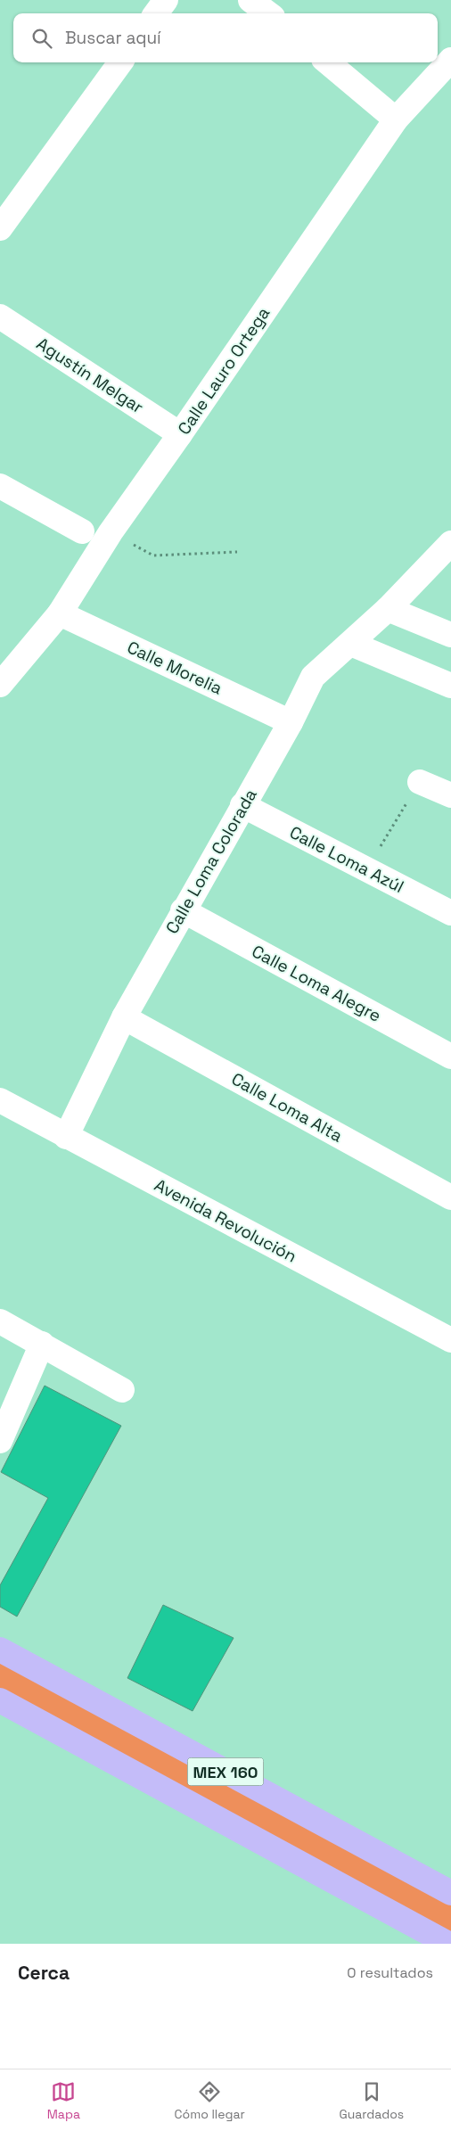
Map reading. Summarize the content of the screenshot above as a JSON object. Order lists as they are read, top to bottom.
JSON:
{
  "streets": {
    "main road": ["MEX 160"],
    "street": [
      "Calle Lauro Ortega",
      "Agustín Melgar",
      "Calle Morelia",
      "Calle Loma Azúl",
      "Calle Loma Colorada",
      "Calle Loma Alegre",
      "Calle Loma Alta",
      "Avenida Revolución"
    ]
  },
  "crossings": [
    ["Calle Lauro Ortega", "Agustín Melgar"],
    ["Calle Lauro Ortega", "Calle Morelia"],
    ["Calle Morelia", "Calle Loma Colorada"],
    ["Calle Loma Azúl", "Calle Loma Colorada"],
    ["Calle Loma Colorada", "Calle Loma Alegre"],
    ["Calle Loma Colorada", "Calle Loma Alta"],
    ["Calle Loma Colorada", "Avenida Revolución"]
  ],
  "page": {
    "search": "Buscar aquí",
    "heading": ["Cerca", "0 resultados"],
    "nav": ["Mapa", "Cómo llegar", "Guardados"]
  }
}
